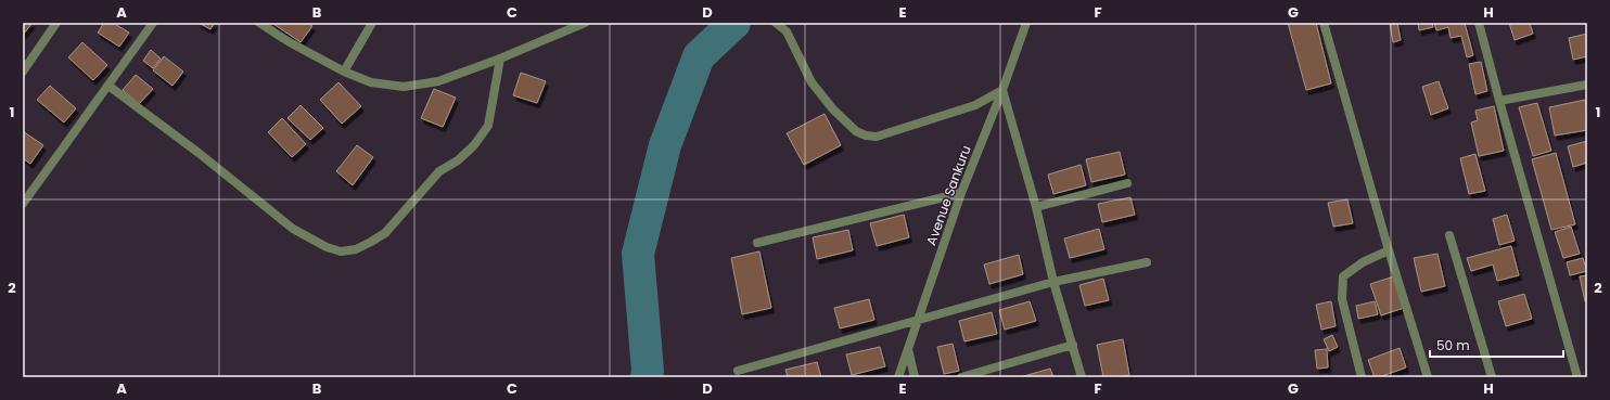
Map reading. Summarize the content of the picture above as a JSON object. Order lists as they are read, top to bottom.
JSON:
{
  "streets": {
    "street": ["Avenue Sankuru"]
  },
  "scale_bar": "50 m",
  "grid": {
    "columns": [
      "A",
      "B",
      "C",
      "D",
      "E",
      "F",
      "G",
      "H"
    ],
    "rows": ["1", "2"]
  }
}
